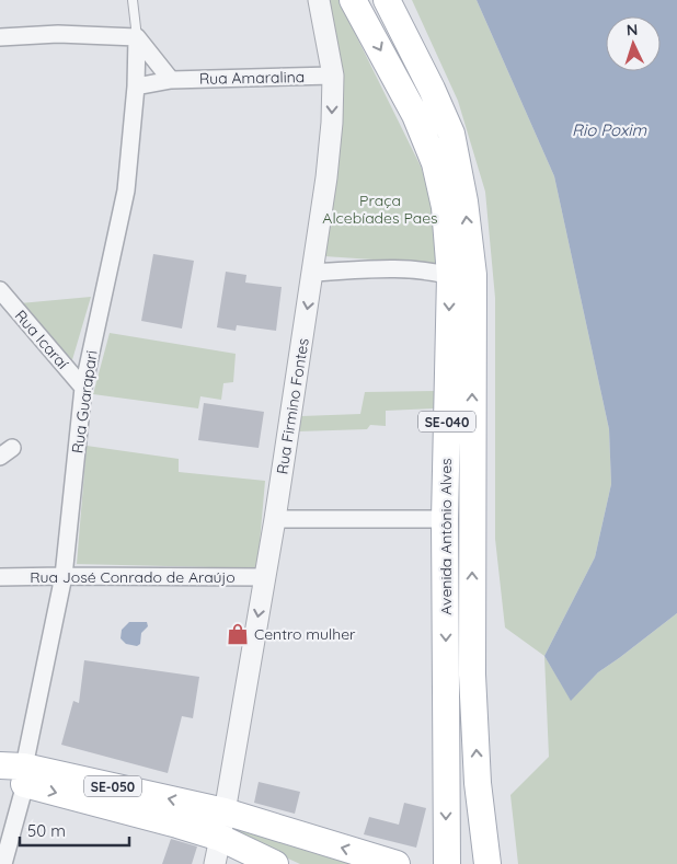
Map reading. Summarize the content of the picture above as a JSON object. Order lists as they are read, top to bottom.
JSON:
{
  "streets": {
    "main road": ["SE-040", "Avenida Antônio Alves", "SE-050"],
    "street": [
      "Rua Amaralina",
      "Rua Icaraí",
      "Rua Guarapari",
      "Rua Firmino Fontes",
      "Rua José Conrado de Araújo"
    ]
  },
  "crossings": [
    ["Rua Amaralina", "Rua Guarapari"],
    ["Rua Amaralina", "Rua Firmino Fontes"],
    ["Rua Icaraí", "Rua Guarapari"],
    ["Rua Guarapari", "Rua José Conrado de Araújo"],
    ["Rua Guarapari", "SE-050"],
    ["Rua Firmino Fontes", "Rua José Conrado de Araújo"],
    ["Rua Firmino Fontes", "SE-050"]
  ],
  "one_way": ["Rua Firmino Fontes"],
  "water": ["Rio Poxim"],
  "parks": ["Praça Alcebíades Paes"],
  "places": {
    "shop": ["Centro mulher"]
  },
  "scale_bar": "50 m",
  "north": "top"
}
